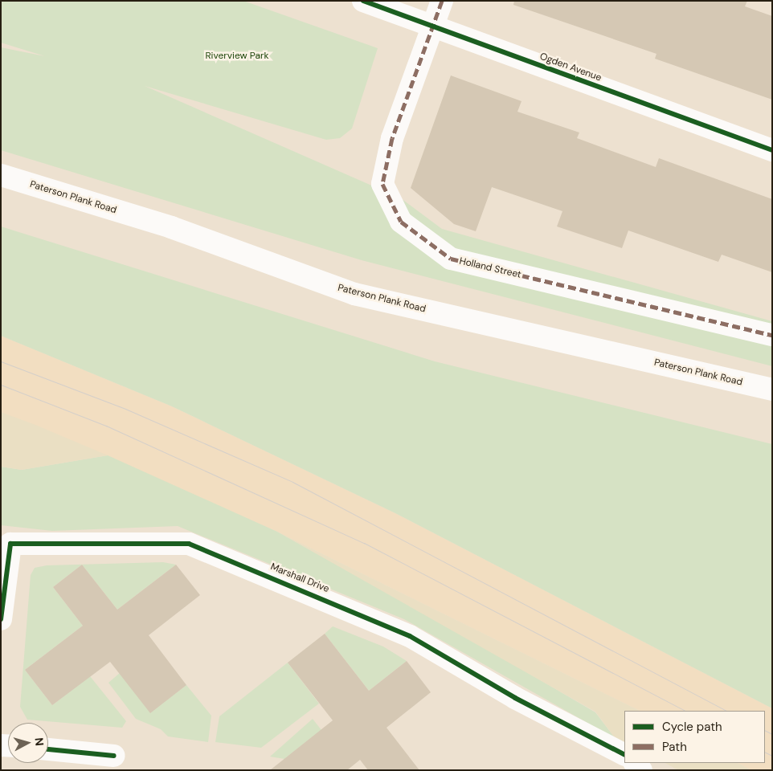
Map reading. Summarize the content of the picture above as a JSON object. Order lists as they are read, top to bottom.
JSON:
{
  "streets": {
    "street": [
      "Ogden Avenue",
      "Paterson Plank Road",
      "Holland Street",
      "Marshall Drive"
    ]
  },
  "parks": ["Riverview Park"],
  "legend": ["Cycle path", "Path"],
  "north": "right"
}
